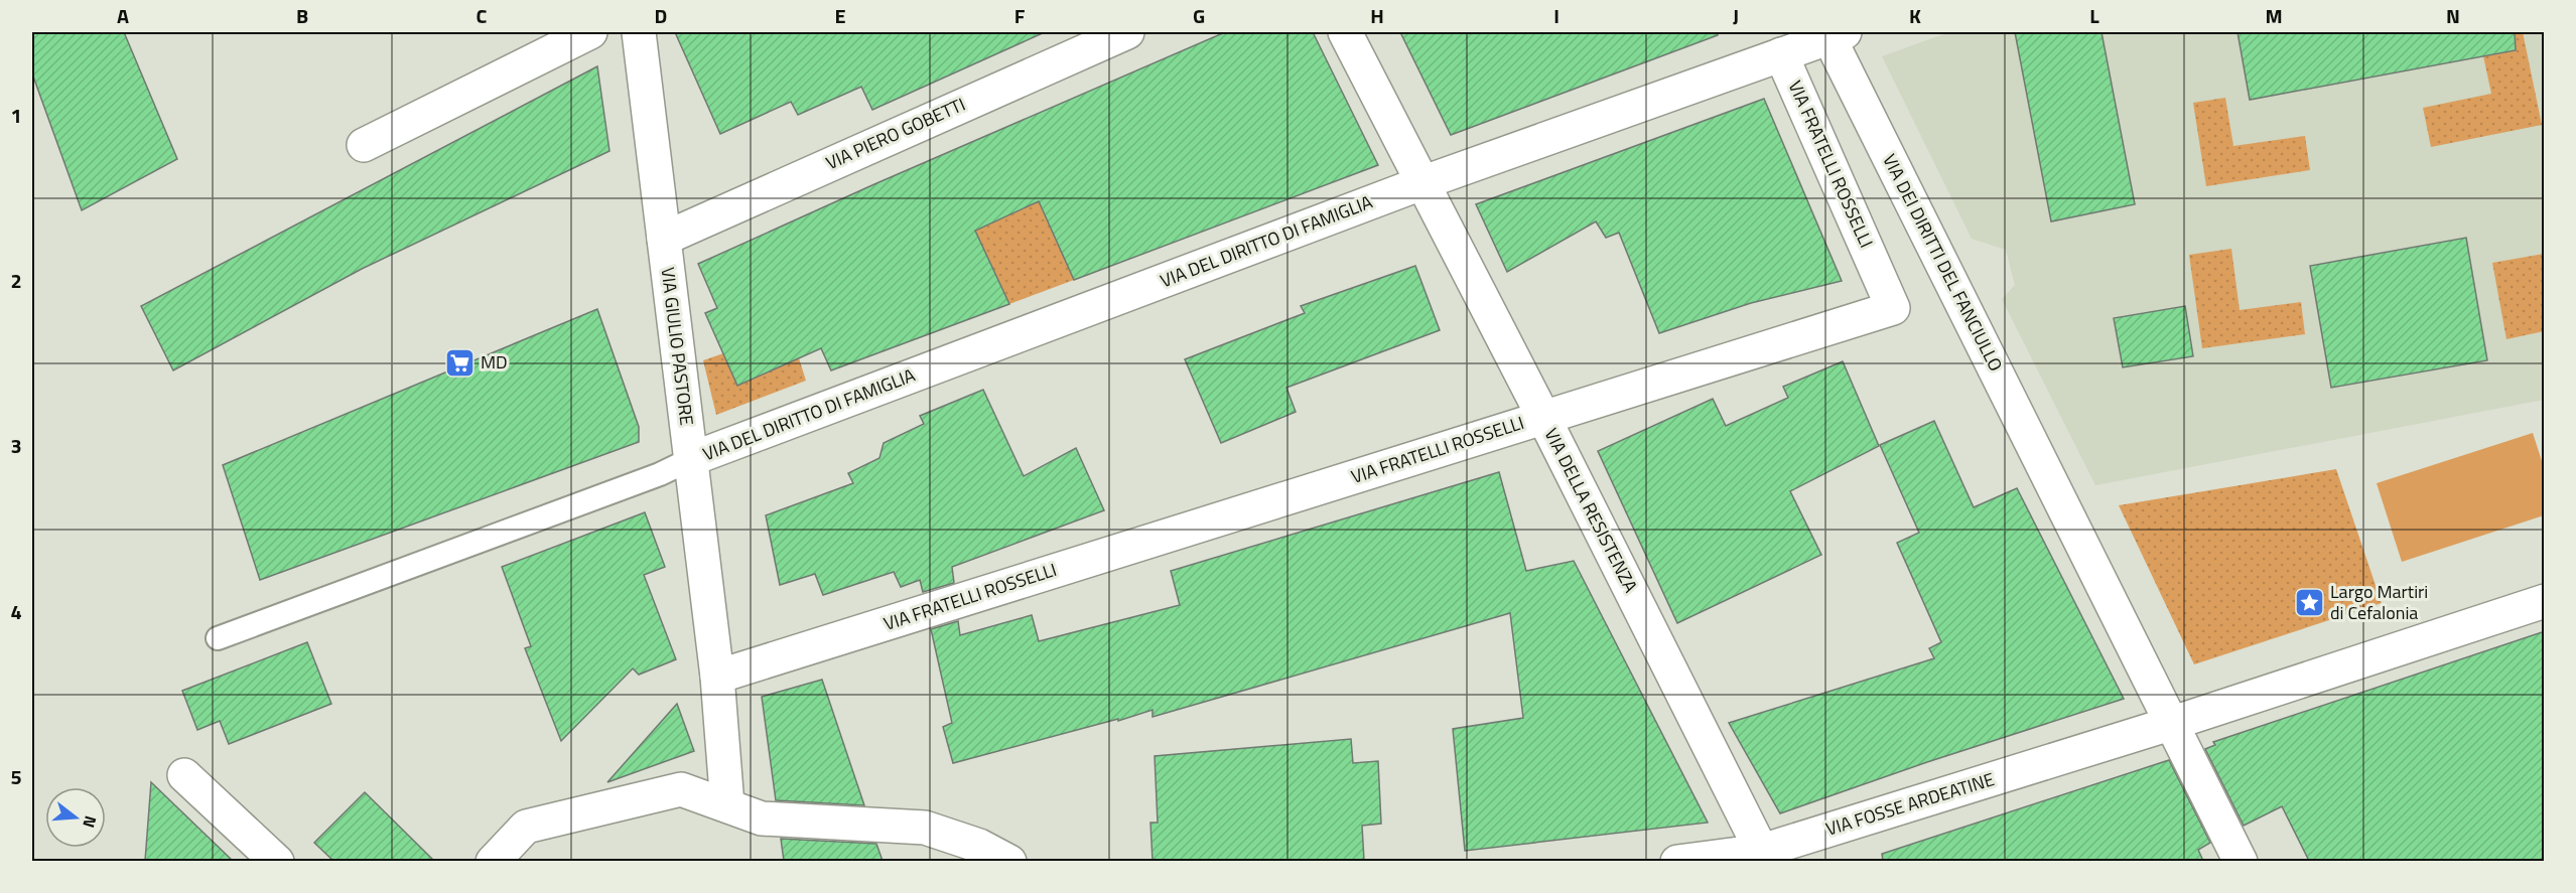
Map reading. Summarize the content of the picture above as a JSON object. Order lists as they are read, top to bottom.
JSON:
{
  "streets": {
    "street": [
      "VIA PIERO GOBETTI",
      "VIA FRATELLI ROSSELLI",
      "VIA DEL DIRITTO DI FAMIGLIA",
      "VIA DEI DIRITTI DEL FANCIULLO",
      "VIA GIULIO PASTORE",
      "VIA DELLA RESISTENZA",
      "VIA FOSSE ARDEATINE"
    ]
  },
  "crossings": [
    ["VIA PIERO GOBETTI", "VIA GIULIO PASTORE"],
    ["VIA FRATELLI ROSSELLI", "VIA DEL DIRITTO DI FAMIGLIA"],
    ["VIA FRATELLI ROSSELLI", "VIA GIULIO PASTORE"],
    ["VIA FRATELLI ROSSELLI", "VIA DELLA RESISTENZA"],
    ["VIA DEL DIRITTO DI FAMIGLIA", "VIA DEI DIRITTI DEL FANCIULLO"],
    ["VIA DEL DIRITTO DI FAMIGLIA", "VIA GIULIO PASTORE"],
    ["VIA DEL DIRITTO DI FAMIGLIA", "VIA DELLA RESISTENZA"],
    ["VIA DEI DIRITTI DEL FANCIULLO", "VIA FOSSE ARDEATINE"],
    ["VIA DELLA RESISTENZA", "VIA FOSSE ARDEATINE"]
  ],
  "places": {
    "supermarket": ["MD"],
    "place": ["Largo Martiri di Cefalonia"]
  },
  "north": "right",
  "grid": {
    "columns": [
      "A",
      "B",
      "C",
      "D",
      "E",
      "F",
      "G",
      "H",
      "I",
      "J",
      "K",
      "L",
      "M",
      "N"
    ],
    "rows": [
      "1",
      "2",
      "3",
      "4",
      "5"
    ]
  }
}
